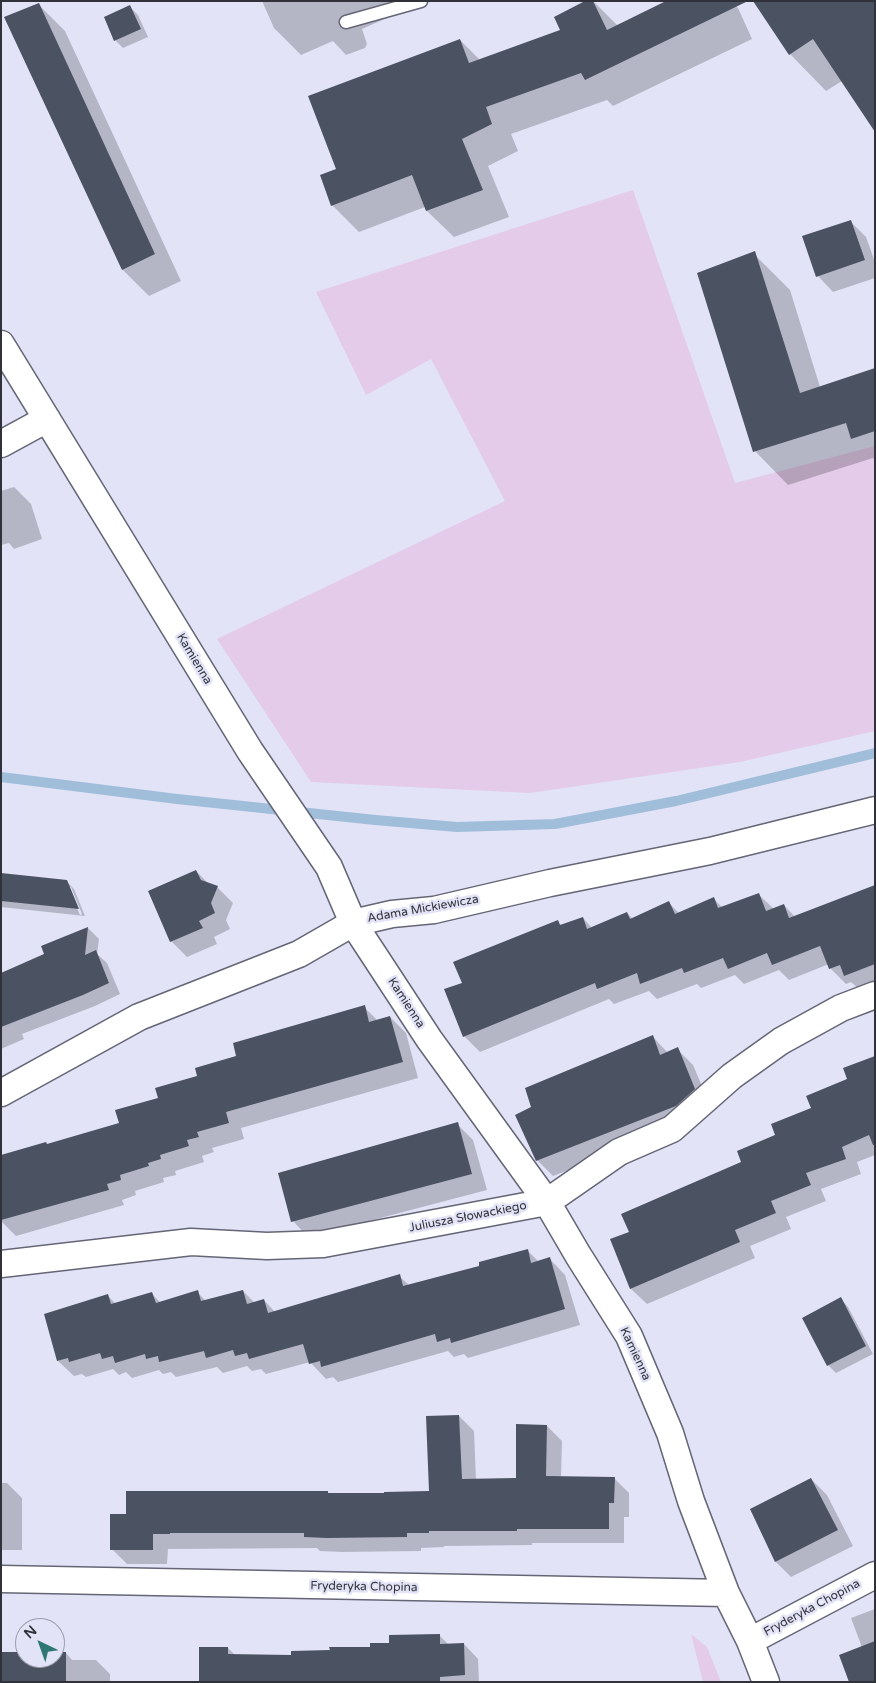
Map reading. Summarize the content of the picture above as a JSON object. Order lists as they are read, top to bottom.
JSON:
{
  "streets": {
    "street": [
      "Kamienna",
      "Adama Mickiewicza",
      "Juliusza Słowackiego",
      "Fryderyka Chopina"
    ]
  },
  "crossings": [
    ["Kamienna", "Adama Mickiewicza"],
    ["Kamienna", "Juliusza Słowackiego"],
    ["Kamienna", "Fryderyka Chopina"]
  ],
  "north": "top left"
}
